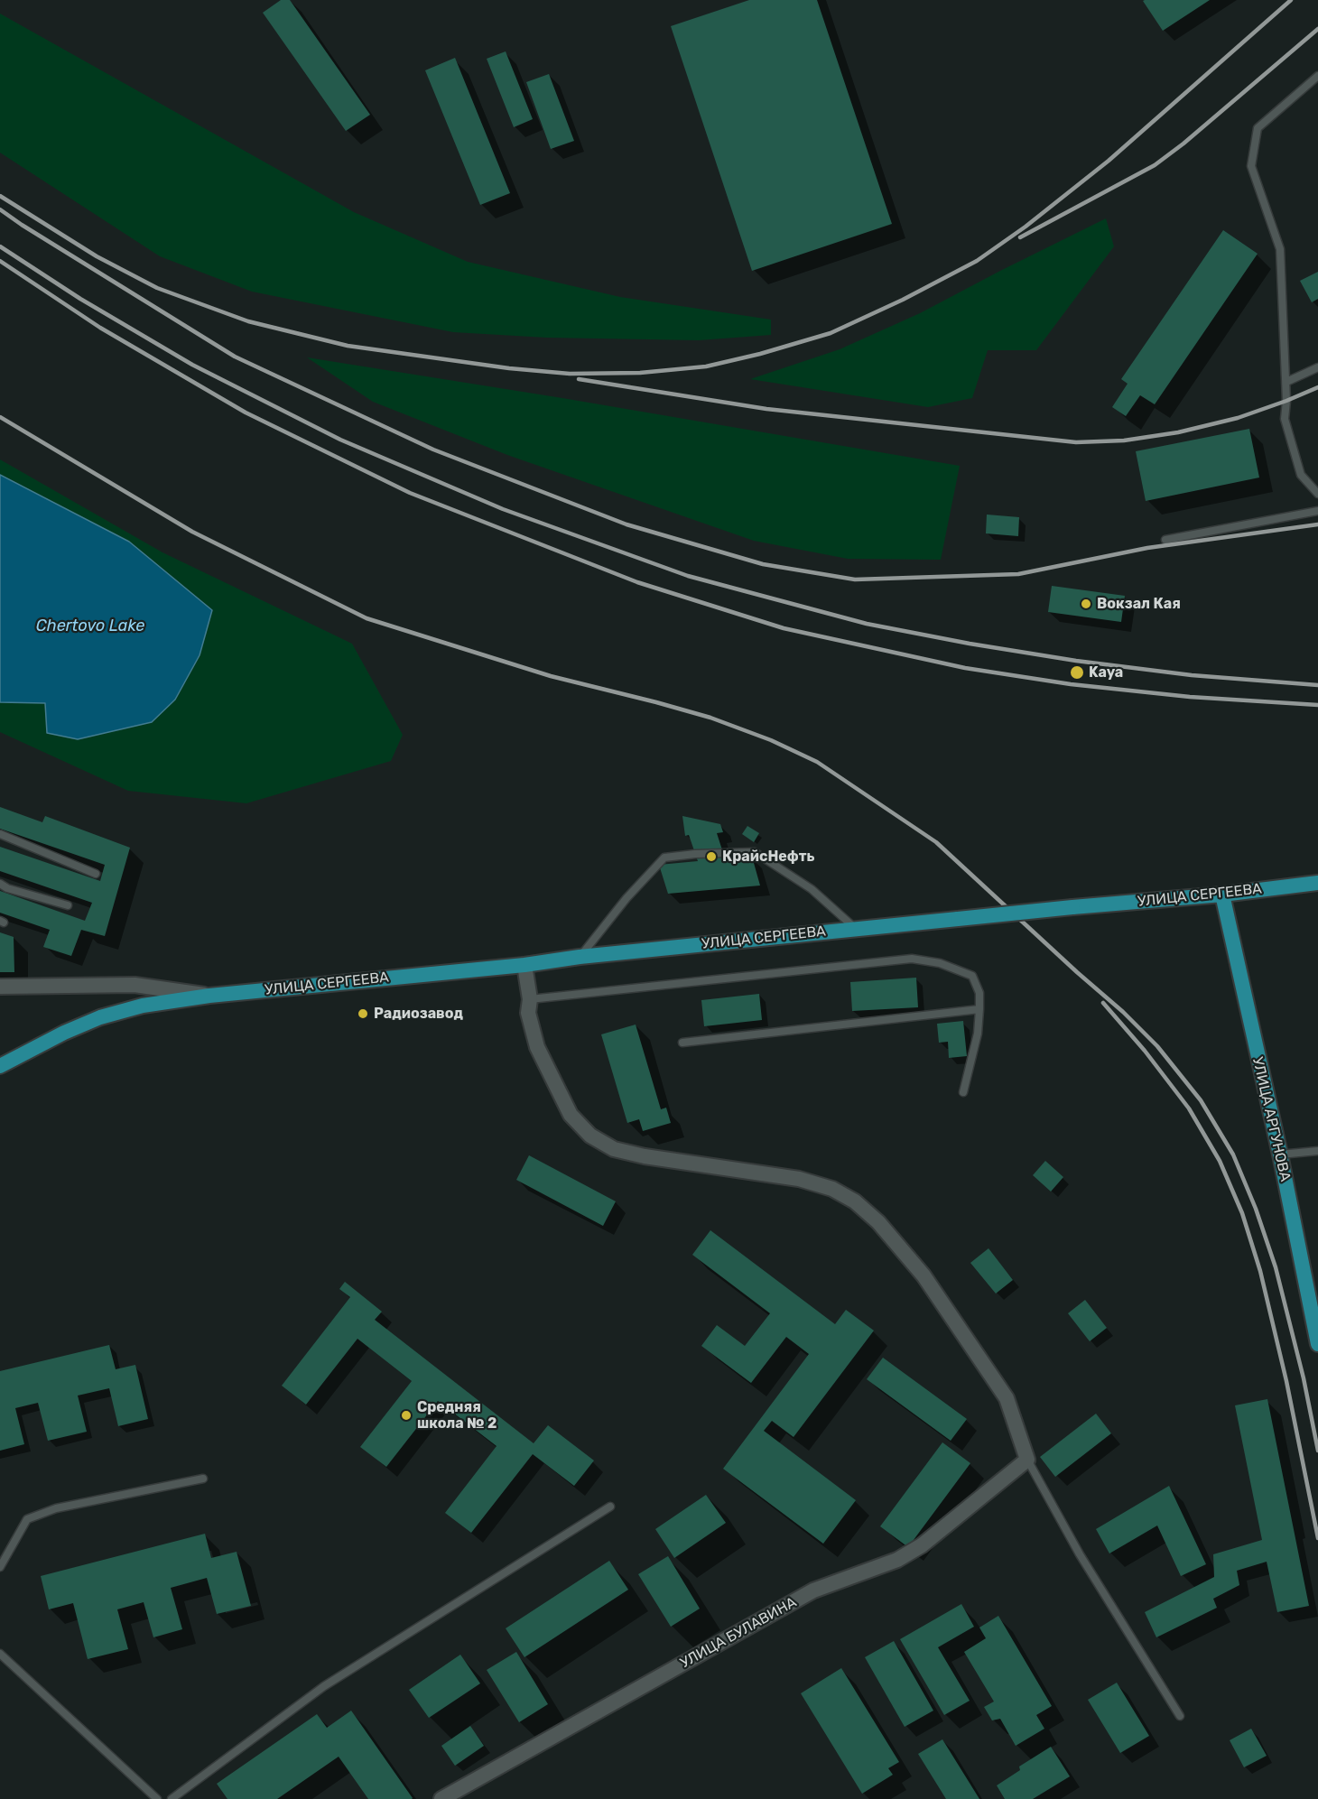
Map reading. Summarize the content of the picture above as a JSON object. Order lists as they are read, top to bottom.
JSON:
{
  "streets": {
    "main road": ["УЛИЦА СЕРГЕЕВА", "УЛИЦА АРГУНОВА"],
    "street": ["УЛИЦА БУЛАВИНА"]
  },
  "crossings": [
    ["УЛИЦА СЕРГЕЕВА", "УЛИЦА АРГУНОВА"]
  ],
  "water": ["Chertovo Lake"],
  "places": [
    "Вокзал Кая",
    "Kaya",
    "КрайсНефть",
    "Радиозавод",
    "Средняя школа № 2"
  ]
}
